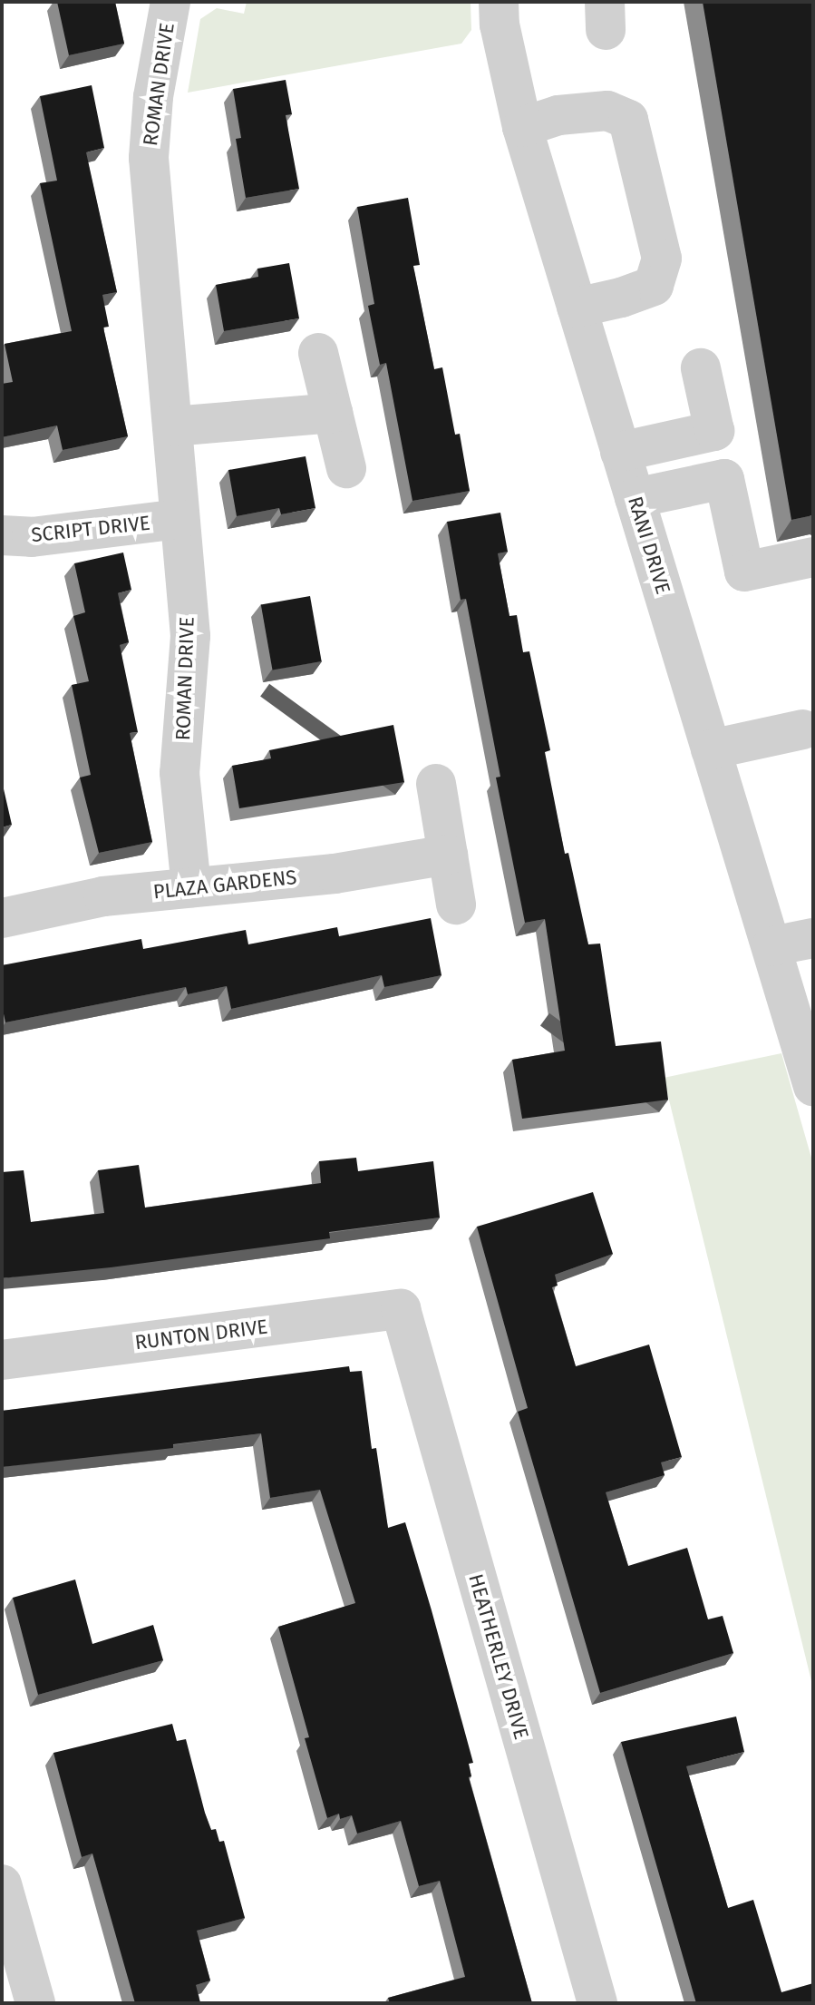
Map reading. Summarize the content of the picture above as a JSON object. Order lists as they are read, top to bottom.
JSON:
{
  "streets": {
    "street": [
      "ROMAN DRIVE",
      "SCRIPT DRIVE",
      "RANI DRIVE",
      "PLAZA GARDENS",
      "RUNTON DRIVE",
      "HEATHERLEY DRIVE"
    ]
  },
  "crossings": [
    ["ROMAN DRIVE", "SCRIPT DRIVE"],
    ["ROMAN DRIVE", "PLAZA GARDENS"],
    ["RUNTON DRIVE", "HEATHERLEY DRIVE"]
  ]
}
